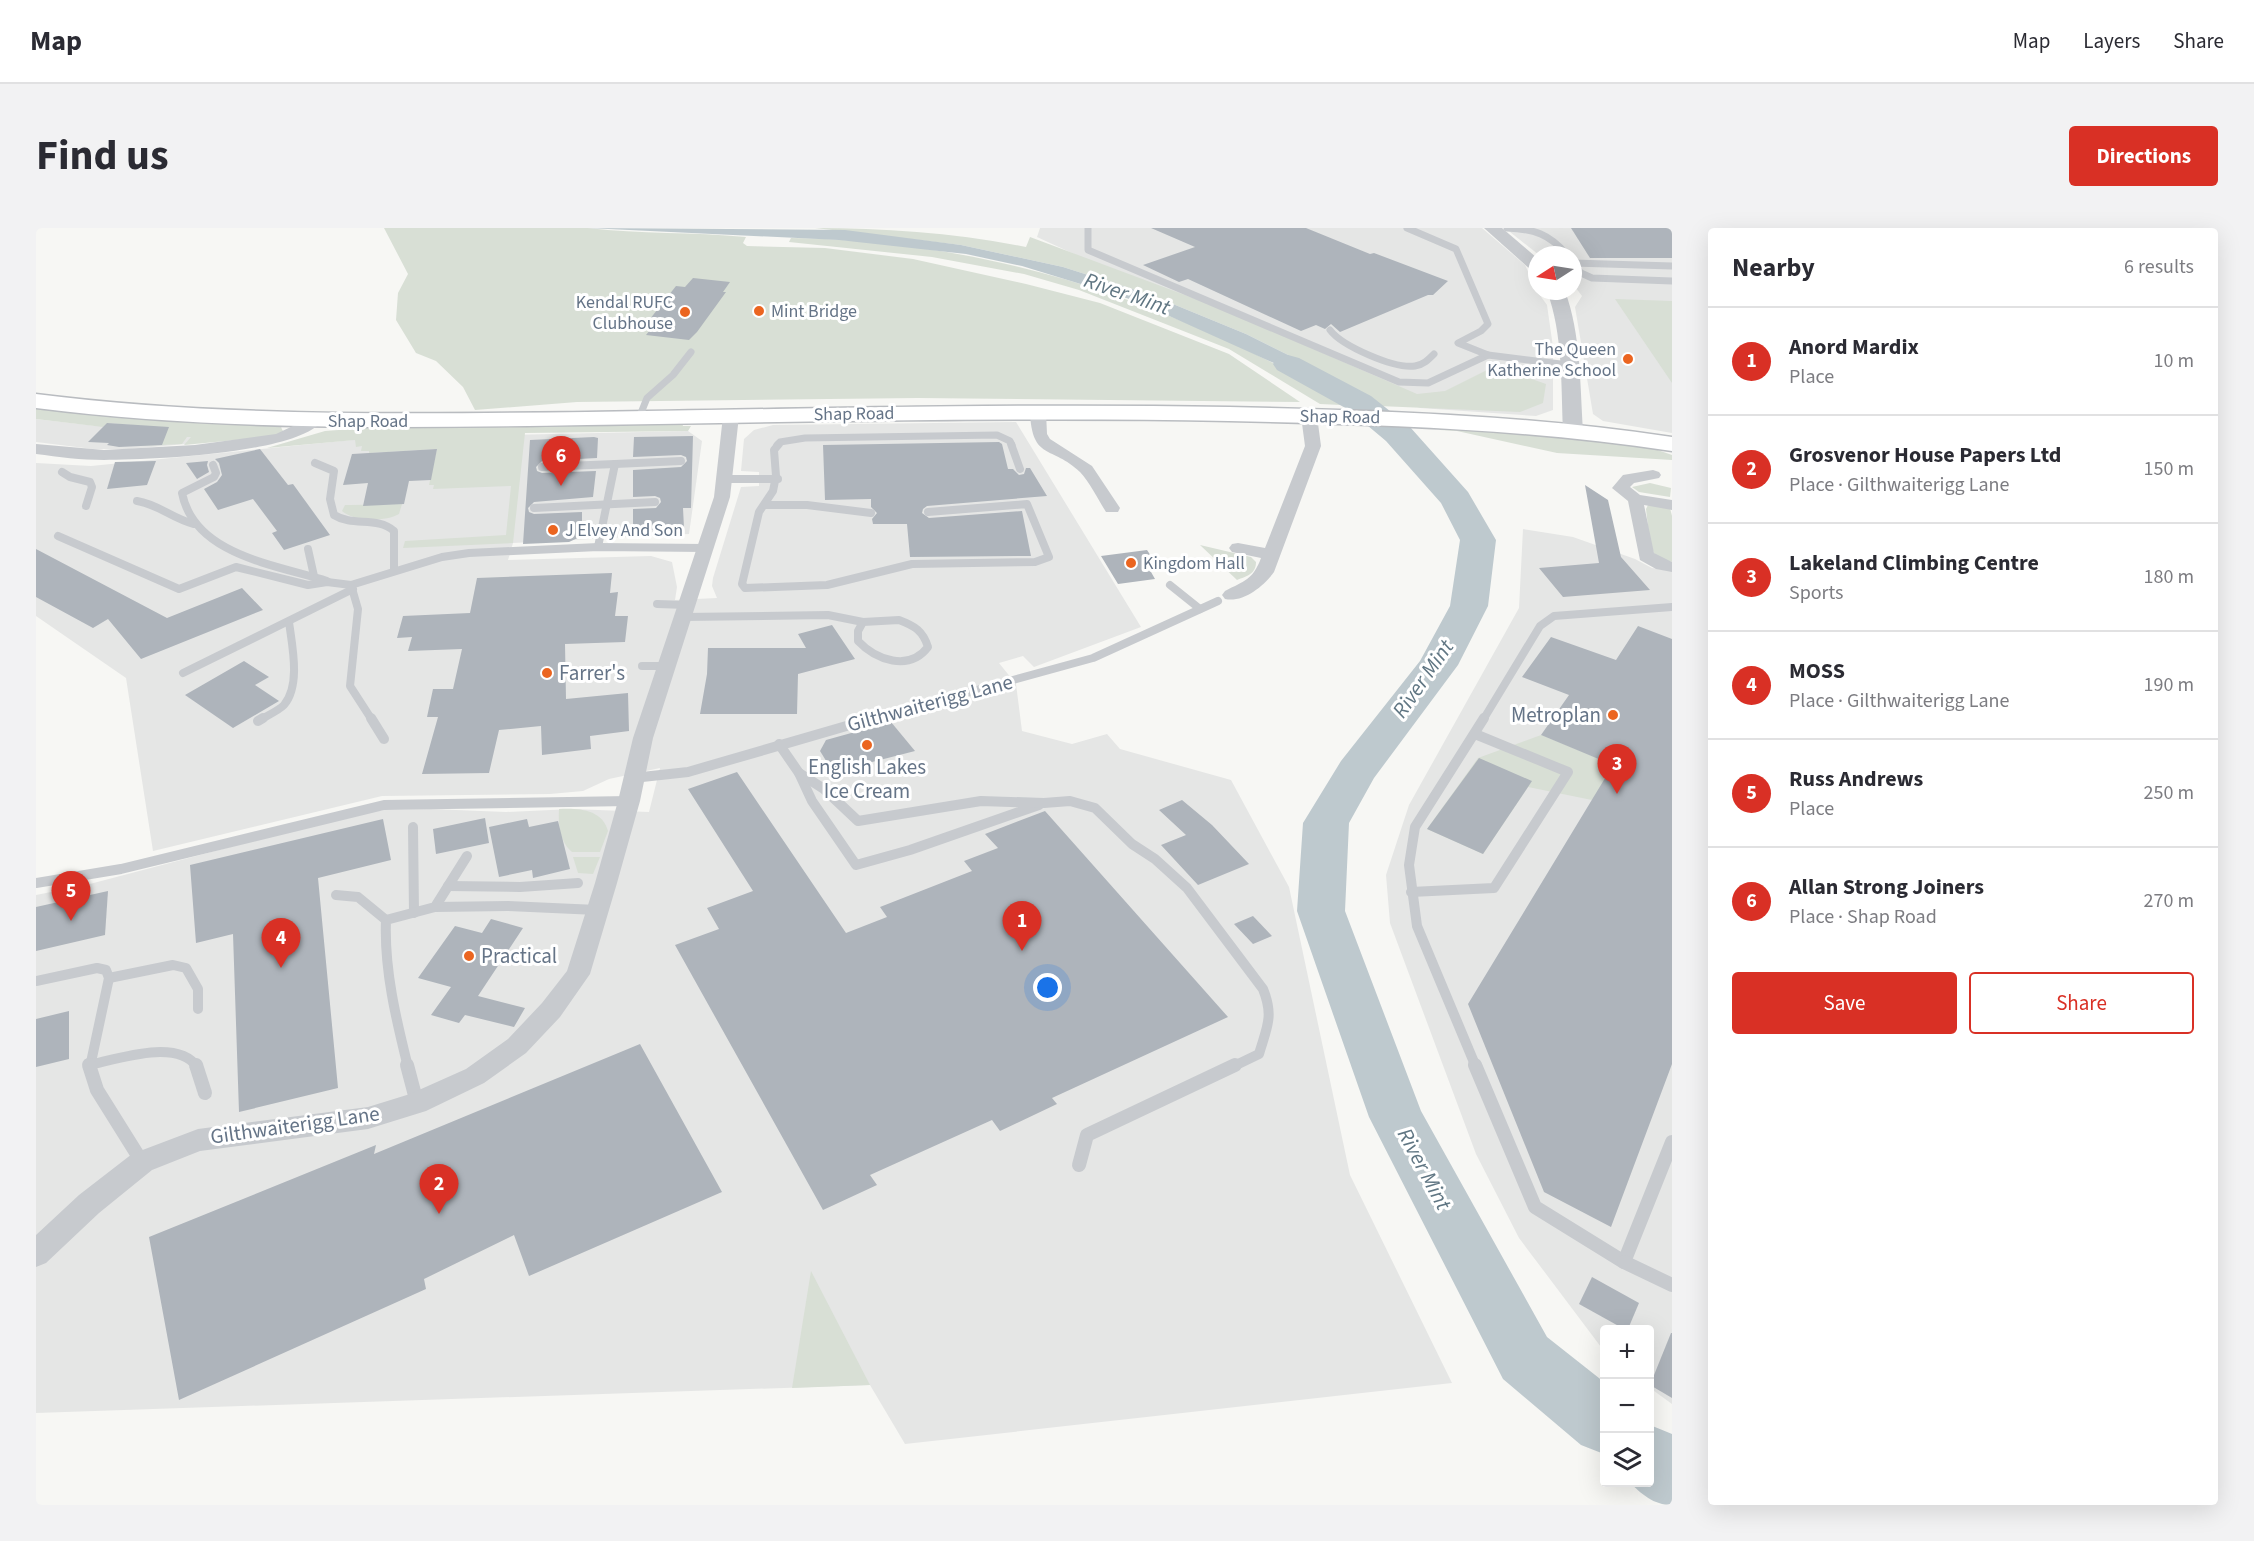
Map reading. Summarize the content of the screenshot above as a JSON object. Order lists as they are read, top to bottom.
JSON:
{
  "streets": {
    "highway": ["Shap Road"],
    "street": ["Gilthwaiterigg Lane"]
  },
  "crossings": [
    ["Shap Road", "Gilthwaiterigg Lane"]
  ],
  "water": ["River Mint"],
  "places": [
    "Mint Bridge",
    "Kendal RUFC Clubhouse",
    "The Queen Katherine School",
    "J Elvey And Son",
    "Kingdom Hall",
    "Farrer's",
    "Metroplan",
    "English Lakes Ice Cream",
    "Practical"
  ],
  "north": "left",
  "page": {
    "header": "Map",
    "nav": ["Map", "Layers", "Share"],
    "title": "Find us",
    "buttons": [
      "Directions",
      ["Save", "Share"]
    ],
    "heading": ["Nearby", "6 results"],
    "list": [
      {
        "mark": "1",
        "name": "Anord Mardix",
        "note": "Place",
        "value": "10 m"
      },
      {
        "mark": "2",
        "name": "Grosvenor House Papers Ltd",
        "note": "Place · Gilthwaiterigg Lane",
        "value": "150 m"
      },
      {
        "mark": "3",
        "name": "Lakeland Climbing Centre",
        "note": "Sports",
        "value": "180 m"
      },
      {
        "mark": "4",
        "name": "MOSS",
        "note": "Place · Gilthwaiterigg Lane",
        "value": "190 m"
      },
      {
        "mark": "5",
        "name": "Russ Andrews",
        "note": "Place",
        "value": "250 m"
      },
      {
        "mark": "6",
        "name": "Allan Strong Joiners",
        "note": "Place · Shap Road",
        "value": "270 m"
      }
    ],
    "pins": [
      "6",
      "3",
      "5",
      "1",
      "4",
      "2"
    ],
    "map_buttons": ["+", "−"]
  }
}
